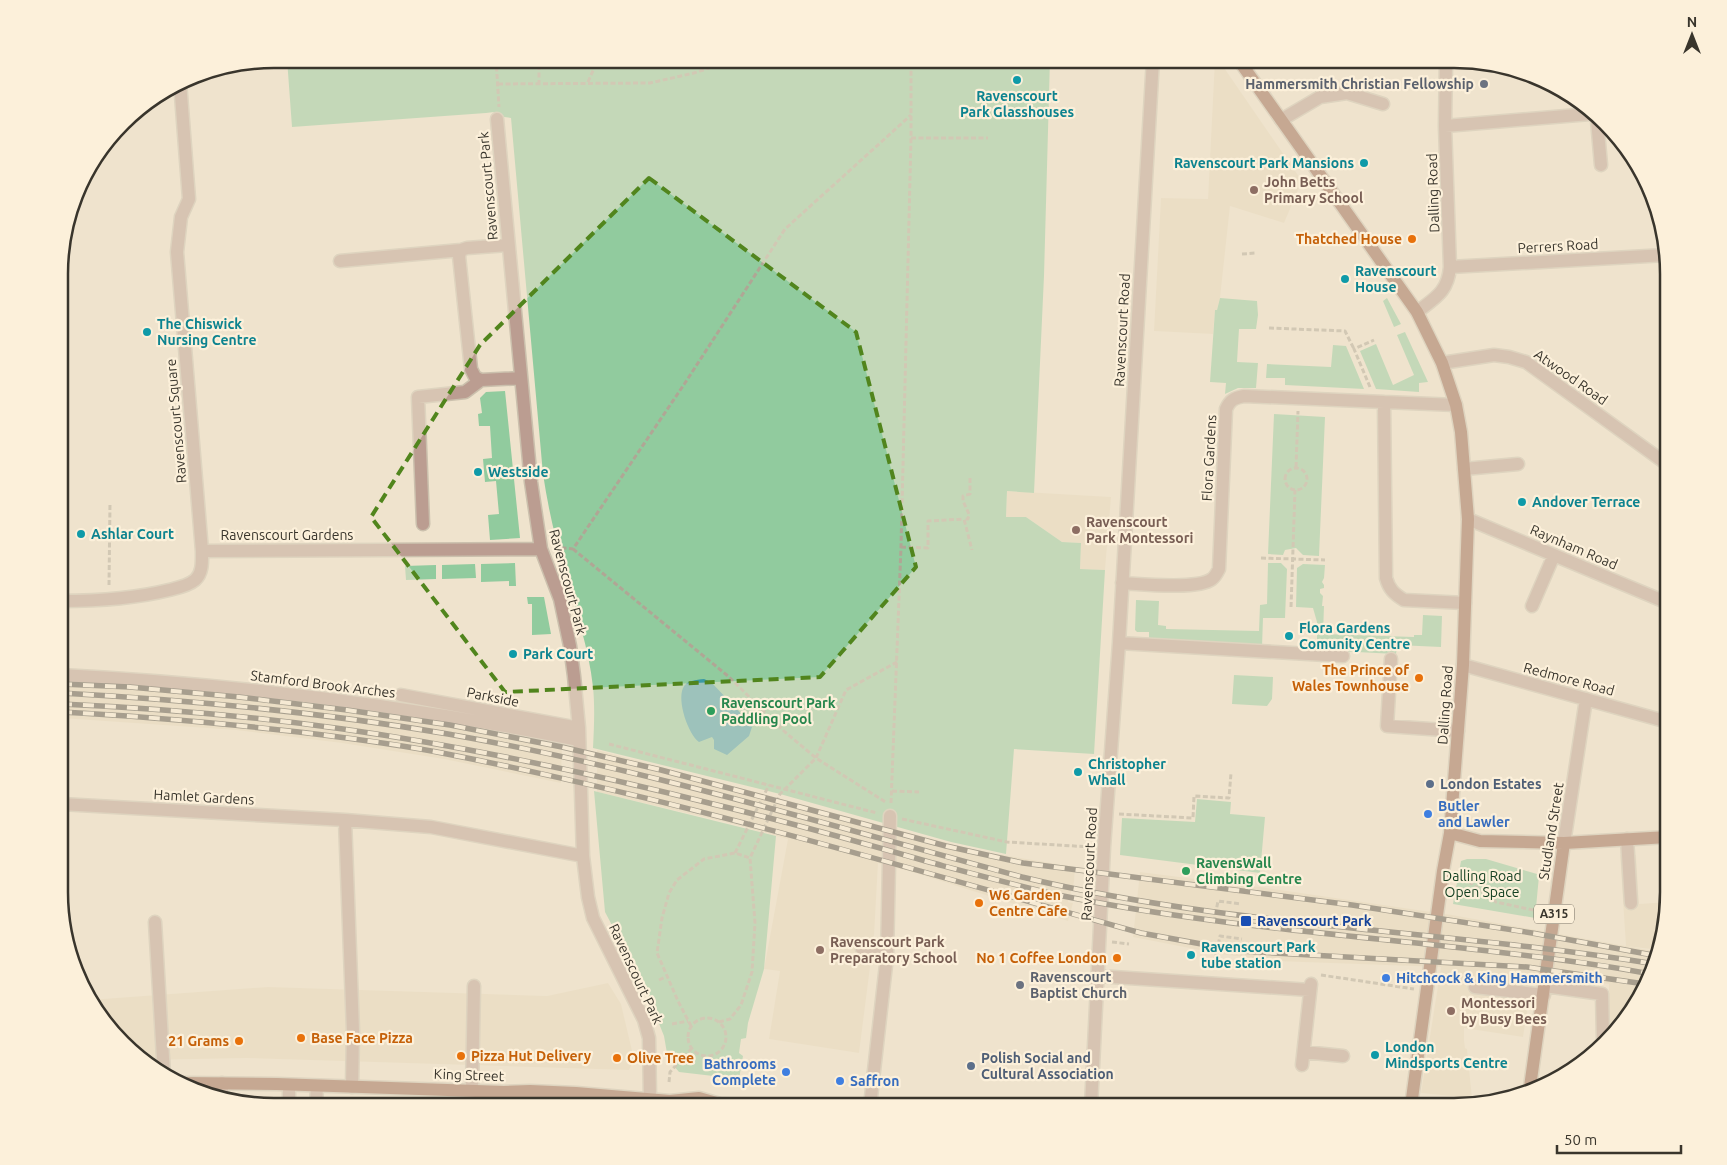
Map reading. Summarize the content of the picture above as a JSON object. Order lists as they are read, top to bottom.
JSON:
{
  "streets": {
    "main road": [
      "Dalling Road",
      "Studland Street",
      "A315",
      "King Street"
    ],
    "street": [
      "Ravenscourt Park",
      "Perrers Road",
      "Ravenscourt Road",
      "Atwood Road",
      "Ravenscourt Square",
      "Flora Gardens",
      "Ravenscourt Gardens",
      "Raynham Road",
      "Redmore Road",
      "Stamford Brook Arches",
      "Parkside",
      "Hamlet Gardens"
    ]
  },
  "crossings": [
    ["Ravenscourt Park", "Ravenscourt Gardens"],
    ["Ravenscourt Park", "Stamford Brook Arches"],
    ["Ravenscourt Park", "Parkside"],
    ["Ravenscourt Park", "Hamlet Gardens"],
    ["Dalling Road", "Perrers Road"],
    ["Dalling Road", "Atwood Road"],
    ["Dalling Road", "Flora Gardens"],
    ["Dalling Road", "Raynham Road"],
    ["Dalling Road", "Redmore Road"],
    ["Ravenscourt Road", "Flora Gardens"],
    ["Ravenscourt Square", "Ravenscourt Gardens"],
    ["Redmore Road", "Studland Street"],
    ["Stamford Brook Arches", "Parkside"]
  ],
  "parks": ["Dalling Road Open Space"],
  "places": {
    "other": [
      "Ravenscourt Park Glasshouses",
      "Hammersmith Christian Fellowship",
      "Ravenscourt Park Mansions",
      "John Betts Primary School",
      "Thatched House",
      "Ravenscourt House",
      "The Chiswick Nursing Centre",
      "Westside",
      "Andover Terrace",
      "Ravenscourt Park Montessori",
      "Ashlar Court",
      "Flora Gardens Comunity Centre",
      "Park Court",
      "The Prince of Wales Townhouse",
      "Ravenscourt Park Paddling Pool",
      "Christopher Whall",
      "London Estates",
      "Butler and Lawler",
      "RavensWall Climbing Centre",
      "W6 Garden Centre Cafe",
      "Ravenscourt Park Preparatory School",
      "Ravenscourt Park tube station",
      "No 1 Coffee London",
      "Hitchcock & King Hammersmith",
      "Ravenscourt Baptist Church",
      "Montessori by Busy Bees",
      "Base Face Pizza",
      "21 Grams",
      "London Mindsports Centre",
      "Pizza Hut Delivery",
      "Olive Tree",
      "Polish Social and Cultural Association",
      "Bathrooms Complete",
      "Saffron"
    ],
    "transit": ["Ravenscourt Park"]
  },
  "scale_bar": "50 m",
  "north": "top"
}
